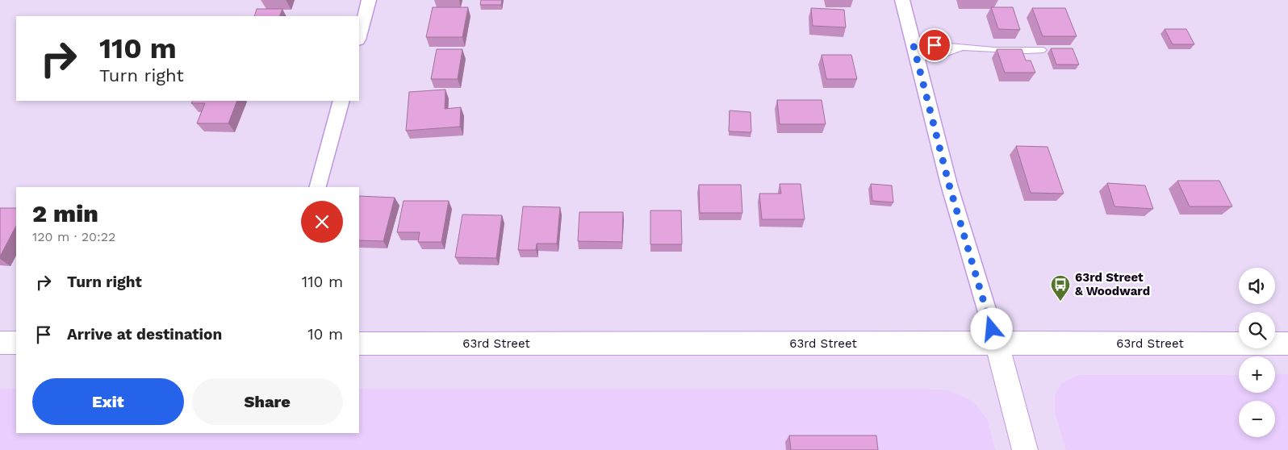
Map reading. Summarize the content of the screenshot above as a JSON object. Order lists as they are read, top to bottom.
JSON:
{
  "streets": {
    "main road": ["63rd Street"]
  },
  "places": {
    "bus stop": ["63rd Street & Woodward"]
  },
  "page": {
    "turn": ["110 m", "Turn right"],
    "heading": ["2 min", "120 m · 20:22"],
    "list": [
      {
        "name": "Turn right",
        "value": "110 m"
      },
      {
        "name": "Arrive at destination",
        "value": "10 m"
      }
    ],
    "map_buttons": ["+", "−"],
    "buttons": ["Exit", "Share"]
  }
}
